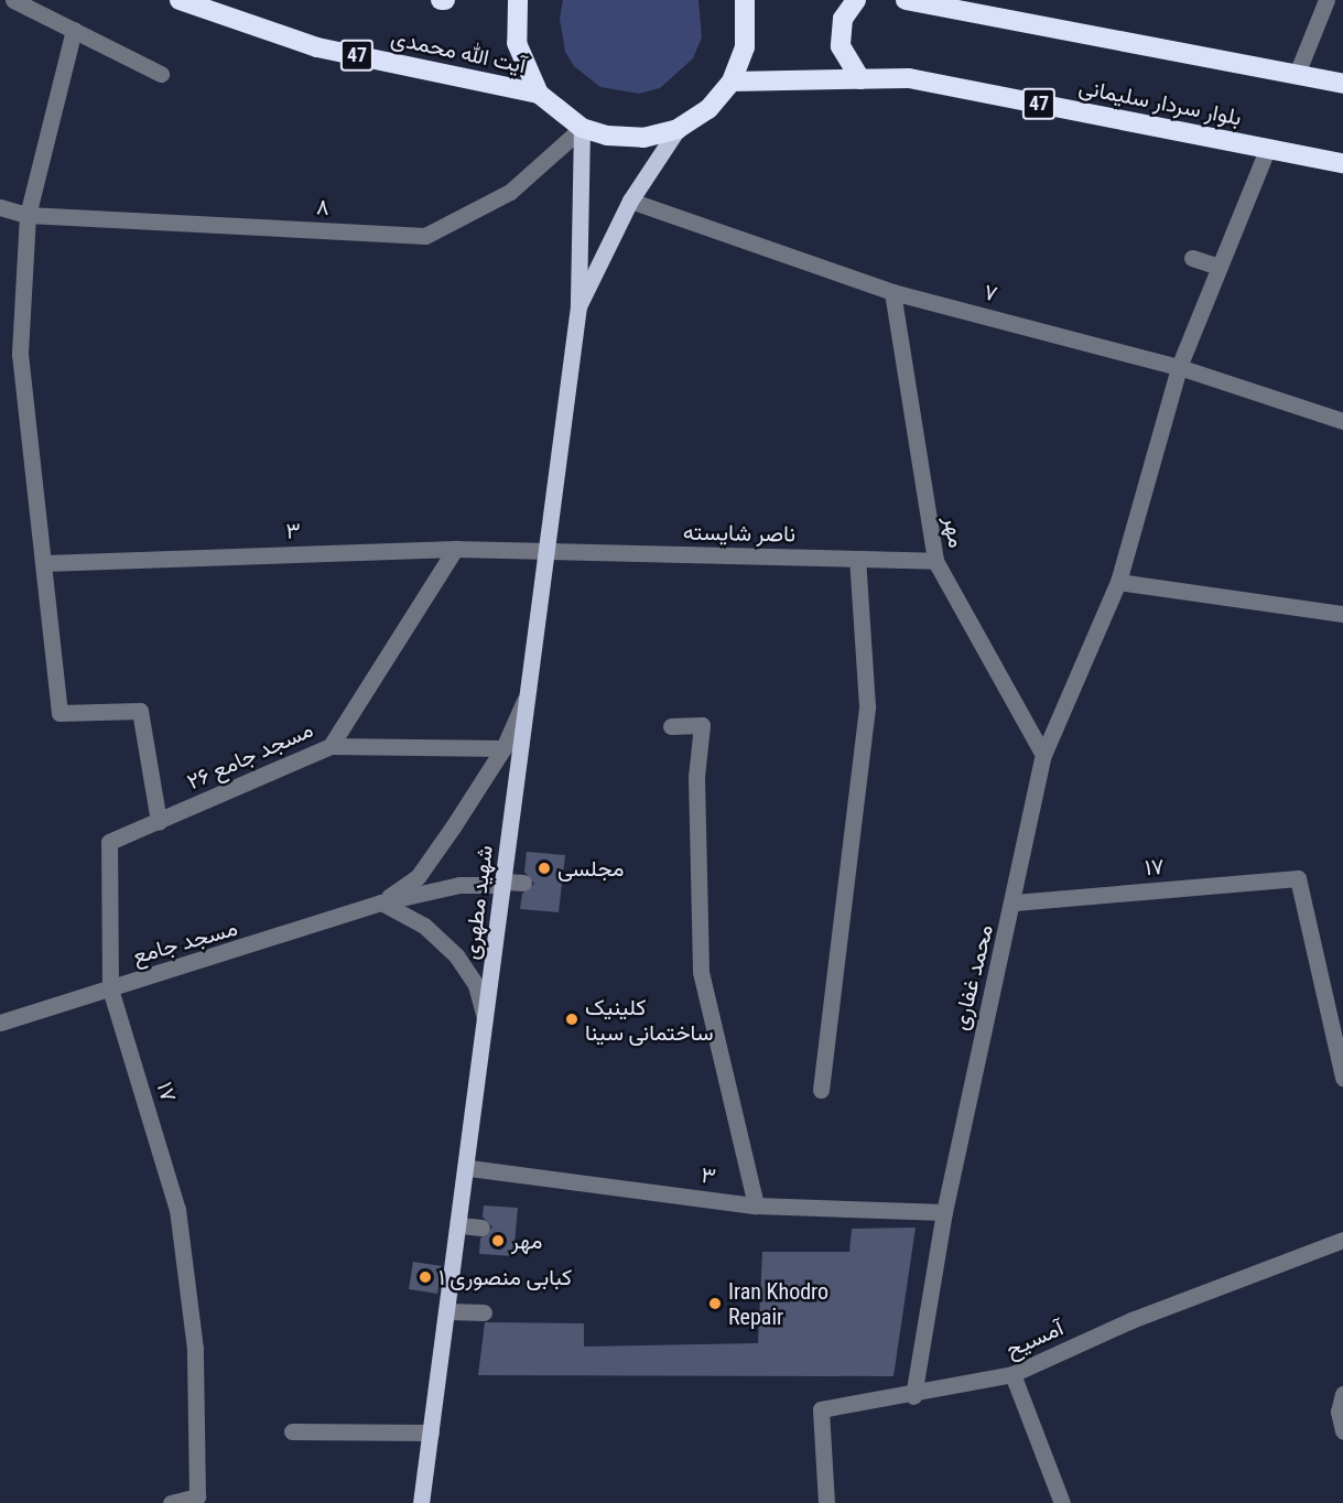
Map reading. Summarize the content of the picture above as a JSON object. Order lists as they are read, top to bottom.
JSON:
{
  "streets": {
    "highway": ["آیت الله محمدی", "47", "بلوار سردار سلیمانی"],
    "main road": ["شهید مطهری"],
    "street": [
      "۸",
      "۷",
      "۳",
      "مهر",
      "ناصر شایسته",
      "۲۶ مسجد جامع",
      "۱۷",
      "مسجد جامع",
      "محمد غفاری",
      "آمسیح"
    ]
  },
  "crossings": [
    ["آیت الله محمدی", "47"],
    ["47", "بلوار سردار سلیمانی"],
    ["47", "۸"],
    ["بلوار سردار سلیمانی", "محمد غفاری"],
    ["۷", "مهر"],
    ["۷", "محمد غفاری"],
    ["۳", "ناصر شایسته"],
    ["۳", "۲۶ مسجد جامع"],
    ["۳", "شهید مطهری"],
    ["۳", "محمد غفاری"],
    ["مهر", "ناصر شایسته"],
    ["مهر", "محمد غفاری"],
    ["ناصر شایسته", "شهید مطهری"],
    ["۲۶ مسجد جامع", "۱۷"],
    ["۲۶ مسجد جامع", "مسجد جامع"],
    ["۱۷", "مسجد جامع"],
    ["۱۷", "محمد غفاری"],
    ["محمد غفاری", "آمسیح"]
  ],
  "places": [
    "مجلسی",
    "کلینیک ساختمانی سینا",
    "مهر",
    "کبابی منصوری ۱",
    "Iran Khodro Repair"
  ]
}
